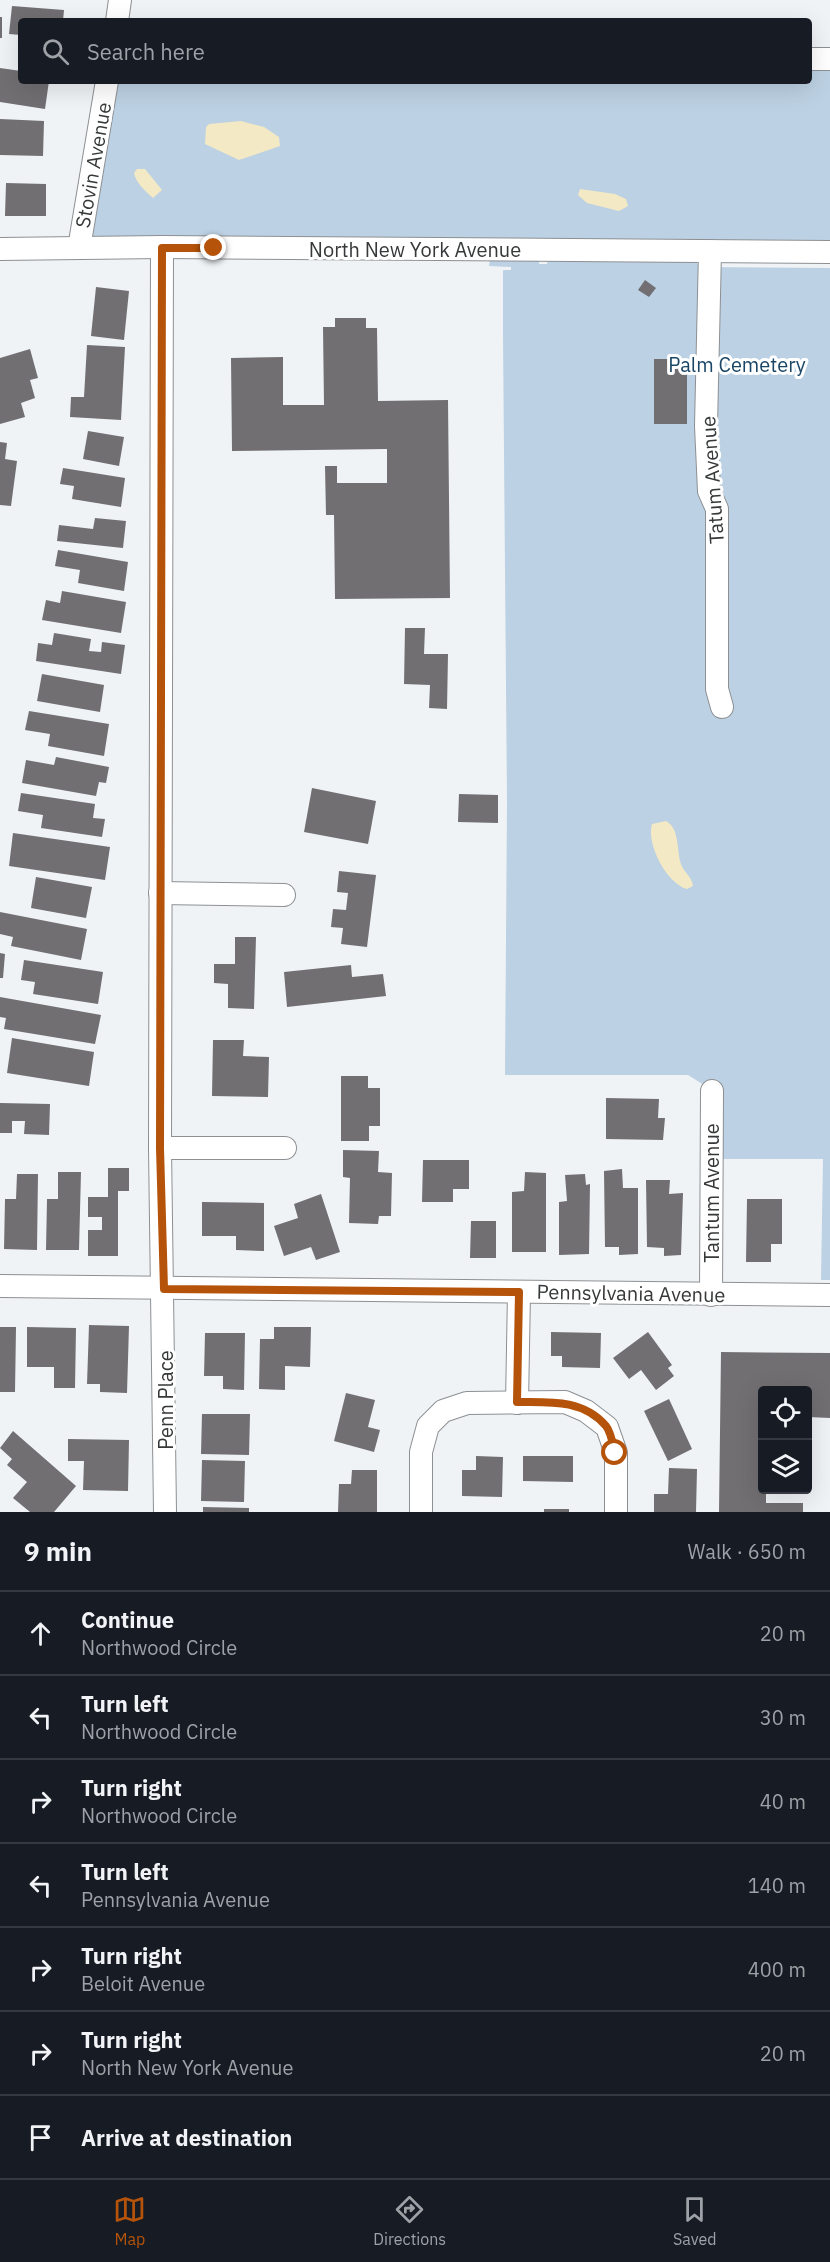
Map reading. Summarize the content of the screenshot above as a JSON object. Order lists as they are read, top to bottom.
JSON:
{
  "streets": {
    "street": [
      "Stovin Avenue",
      "North New York Avenue",
      "Tatum Avenue",
      "Tantum Avenue",
      "Pennsylvania Avenue",
      "Penn Place"
    ]
  },
  "crossings": [
    ["Stovin Avenue", "North New York Avenue"],
    ["North New York Avenue", "Tatum Avenue"],
    ["North New York Avenue", "Penn Place"],
    ["Tantum Avenue", "Pennsylvania Avenue"],
    ["Pennsylvania Avenue", "Penn Place"]
  ],
  "parks": ["Palm Cemetery"],
  "page": {
    "search": "Search here",
    "heading": ["9 min", "Walk · 650 m"],
    "list": [
      ["Continue", "Northwood Circle", "20 m"],
      ["Turn left", "Northwood Circle", "30 m"],
      ["Turn right", "Northwood Circle", "40 m"],
      ["Turn left", "Pennsylvania Avenue", "140 m"],
      ["Turn right", "Beloit Avenue", "400 m"],
      ["Turn right", "North New York Avenue", "20 m"],
      "Arrive at destination"
    ],
    "nav": ["Map", "Directions", "Saved"]
  }
}
